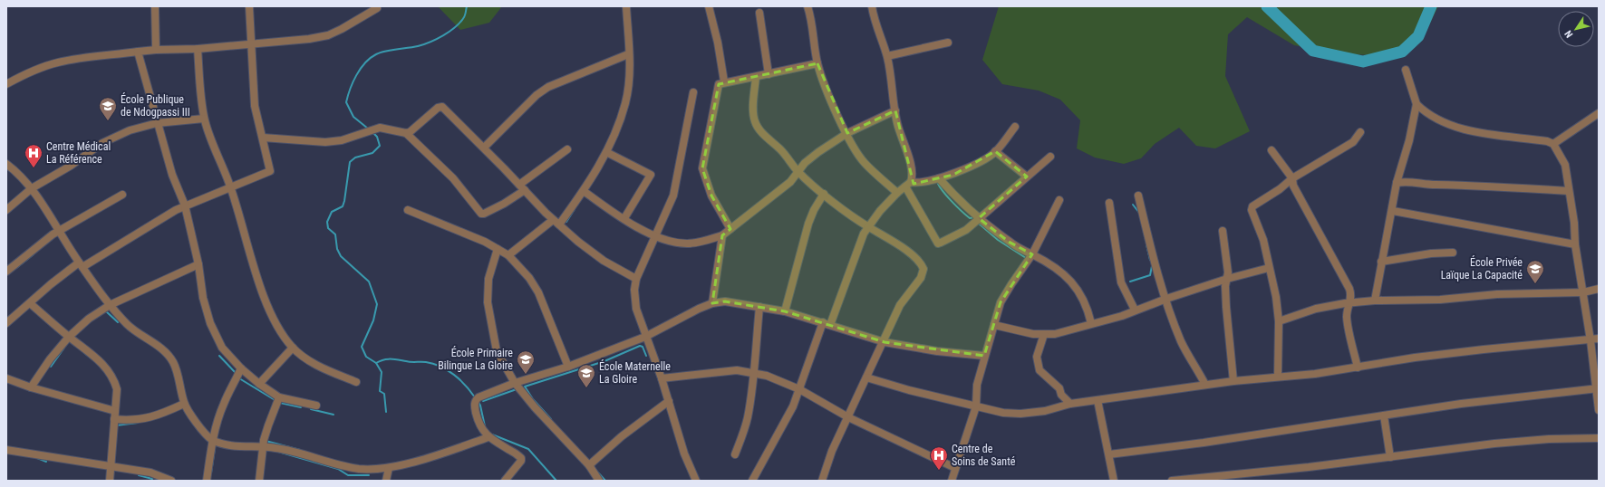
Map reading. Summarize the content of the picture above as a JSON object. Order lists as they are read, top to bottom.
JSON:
{
  "places": {
    "school or university": [
      "École Publique de Ndogpassi III",
      "École Privée Laïque La Capacité",
      "École Primaire Bilingue La Gloire",
      "École Maternelle La Gloire"
    ],
    "hospital": ["Centre Médical La Référence", "Centre de Soins de Santé"]
  },
  "north": "bottom left"
}
